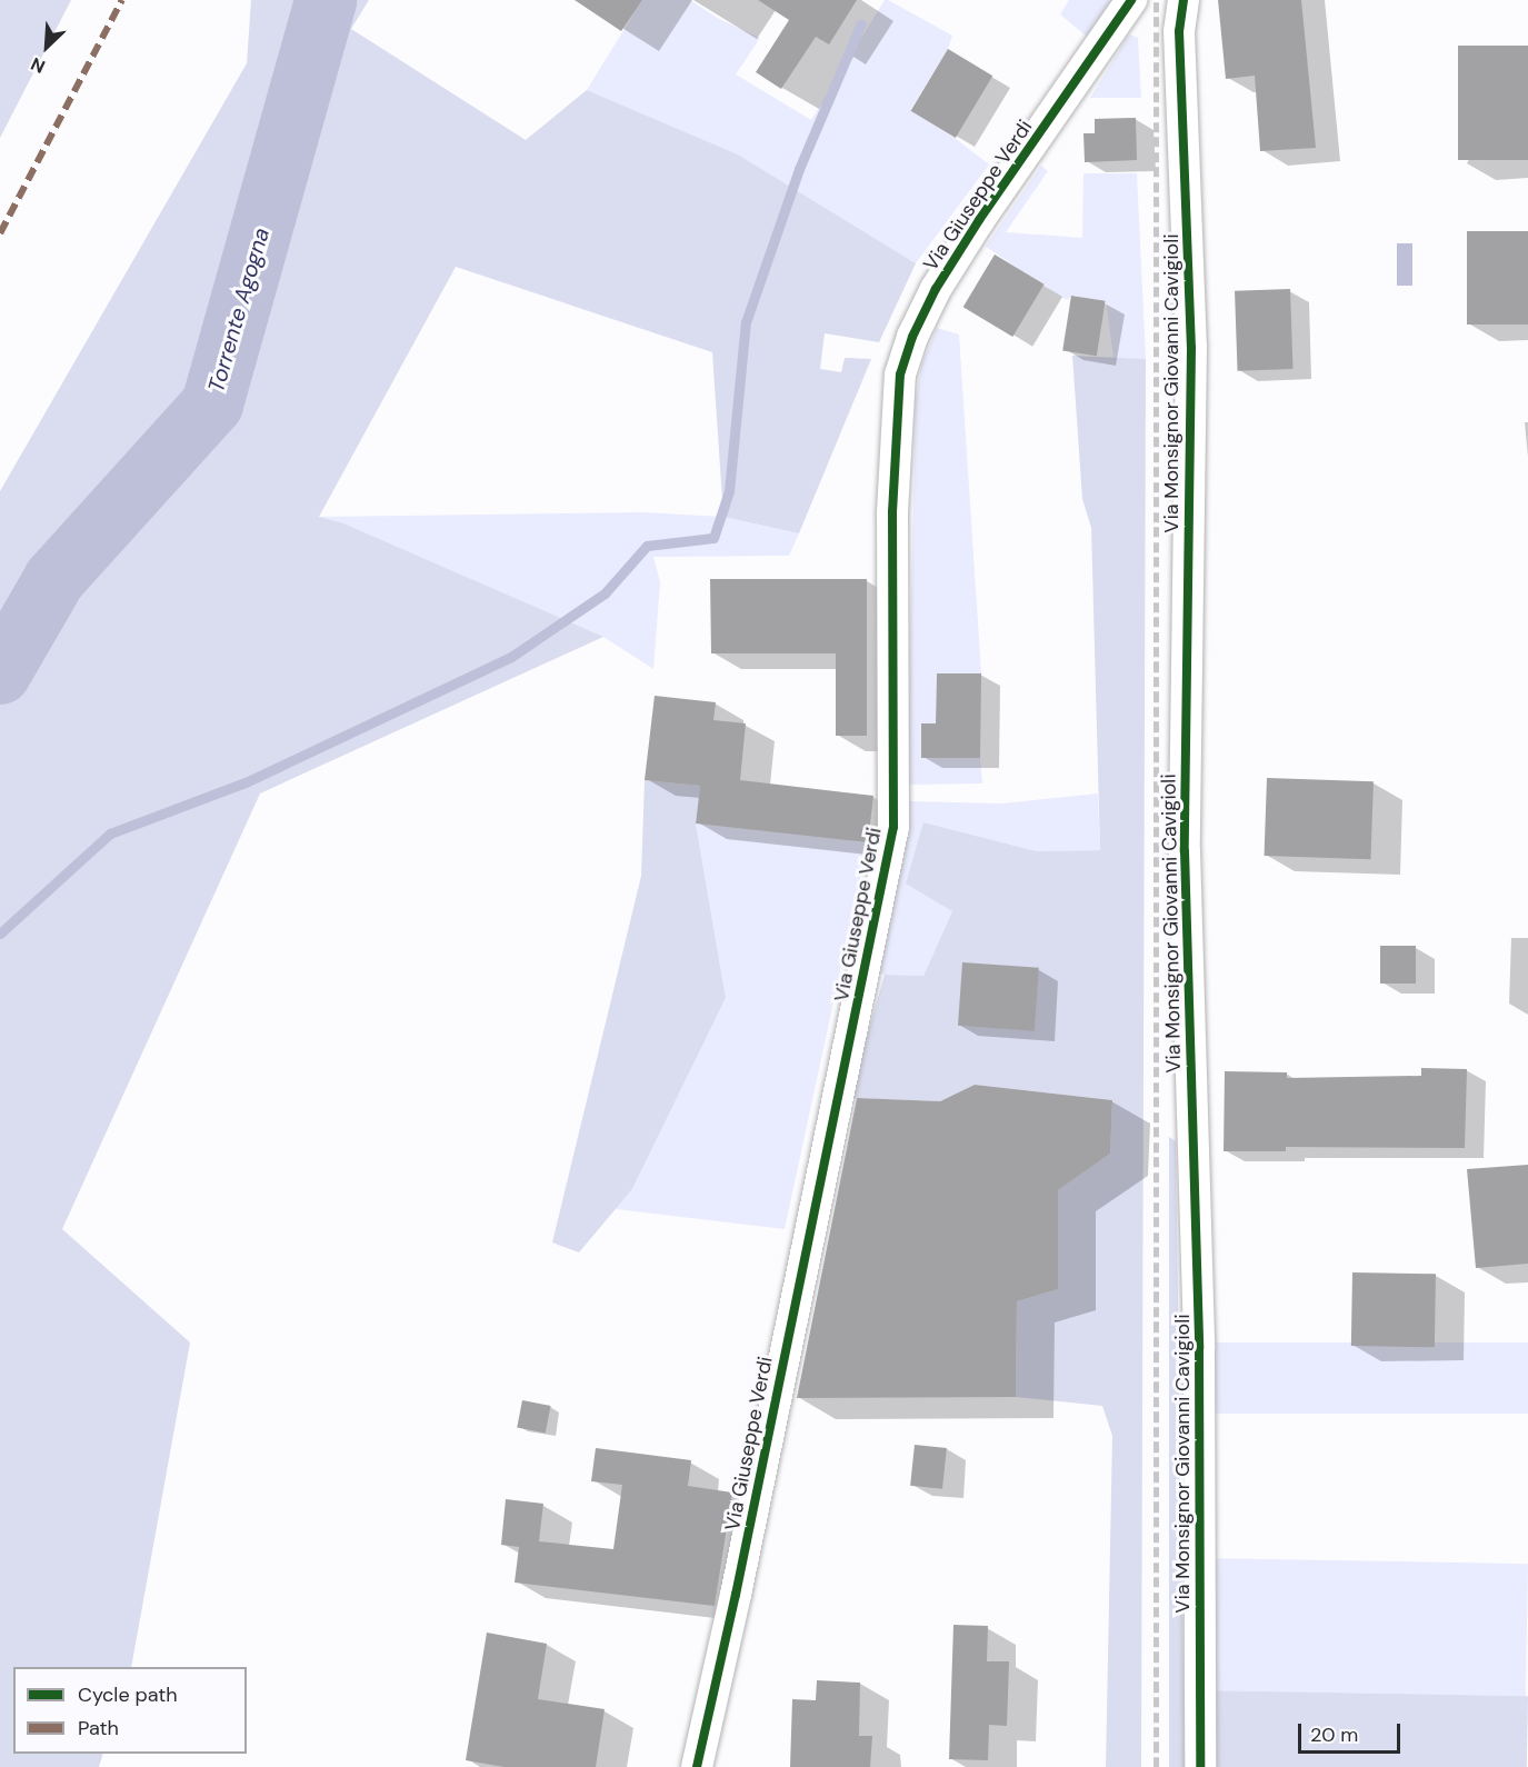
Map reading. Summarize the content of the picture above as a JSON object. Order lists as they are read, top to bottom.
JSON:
{
  "streets": {
    "street": ["Via Giuseppe Verdi", "Via Monsignor Giovanni Cavigioli"]
  },
  "water": ["Torrente Agogna"],
  "legend": ["Cycle path", "Path"],
  "scale_bar": "20 m",
  "north": "bottom left"
}
